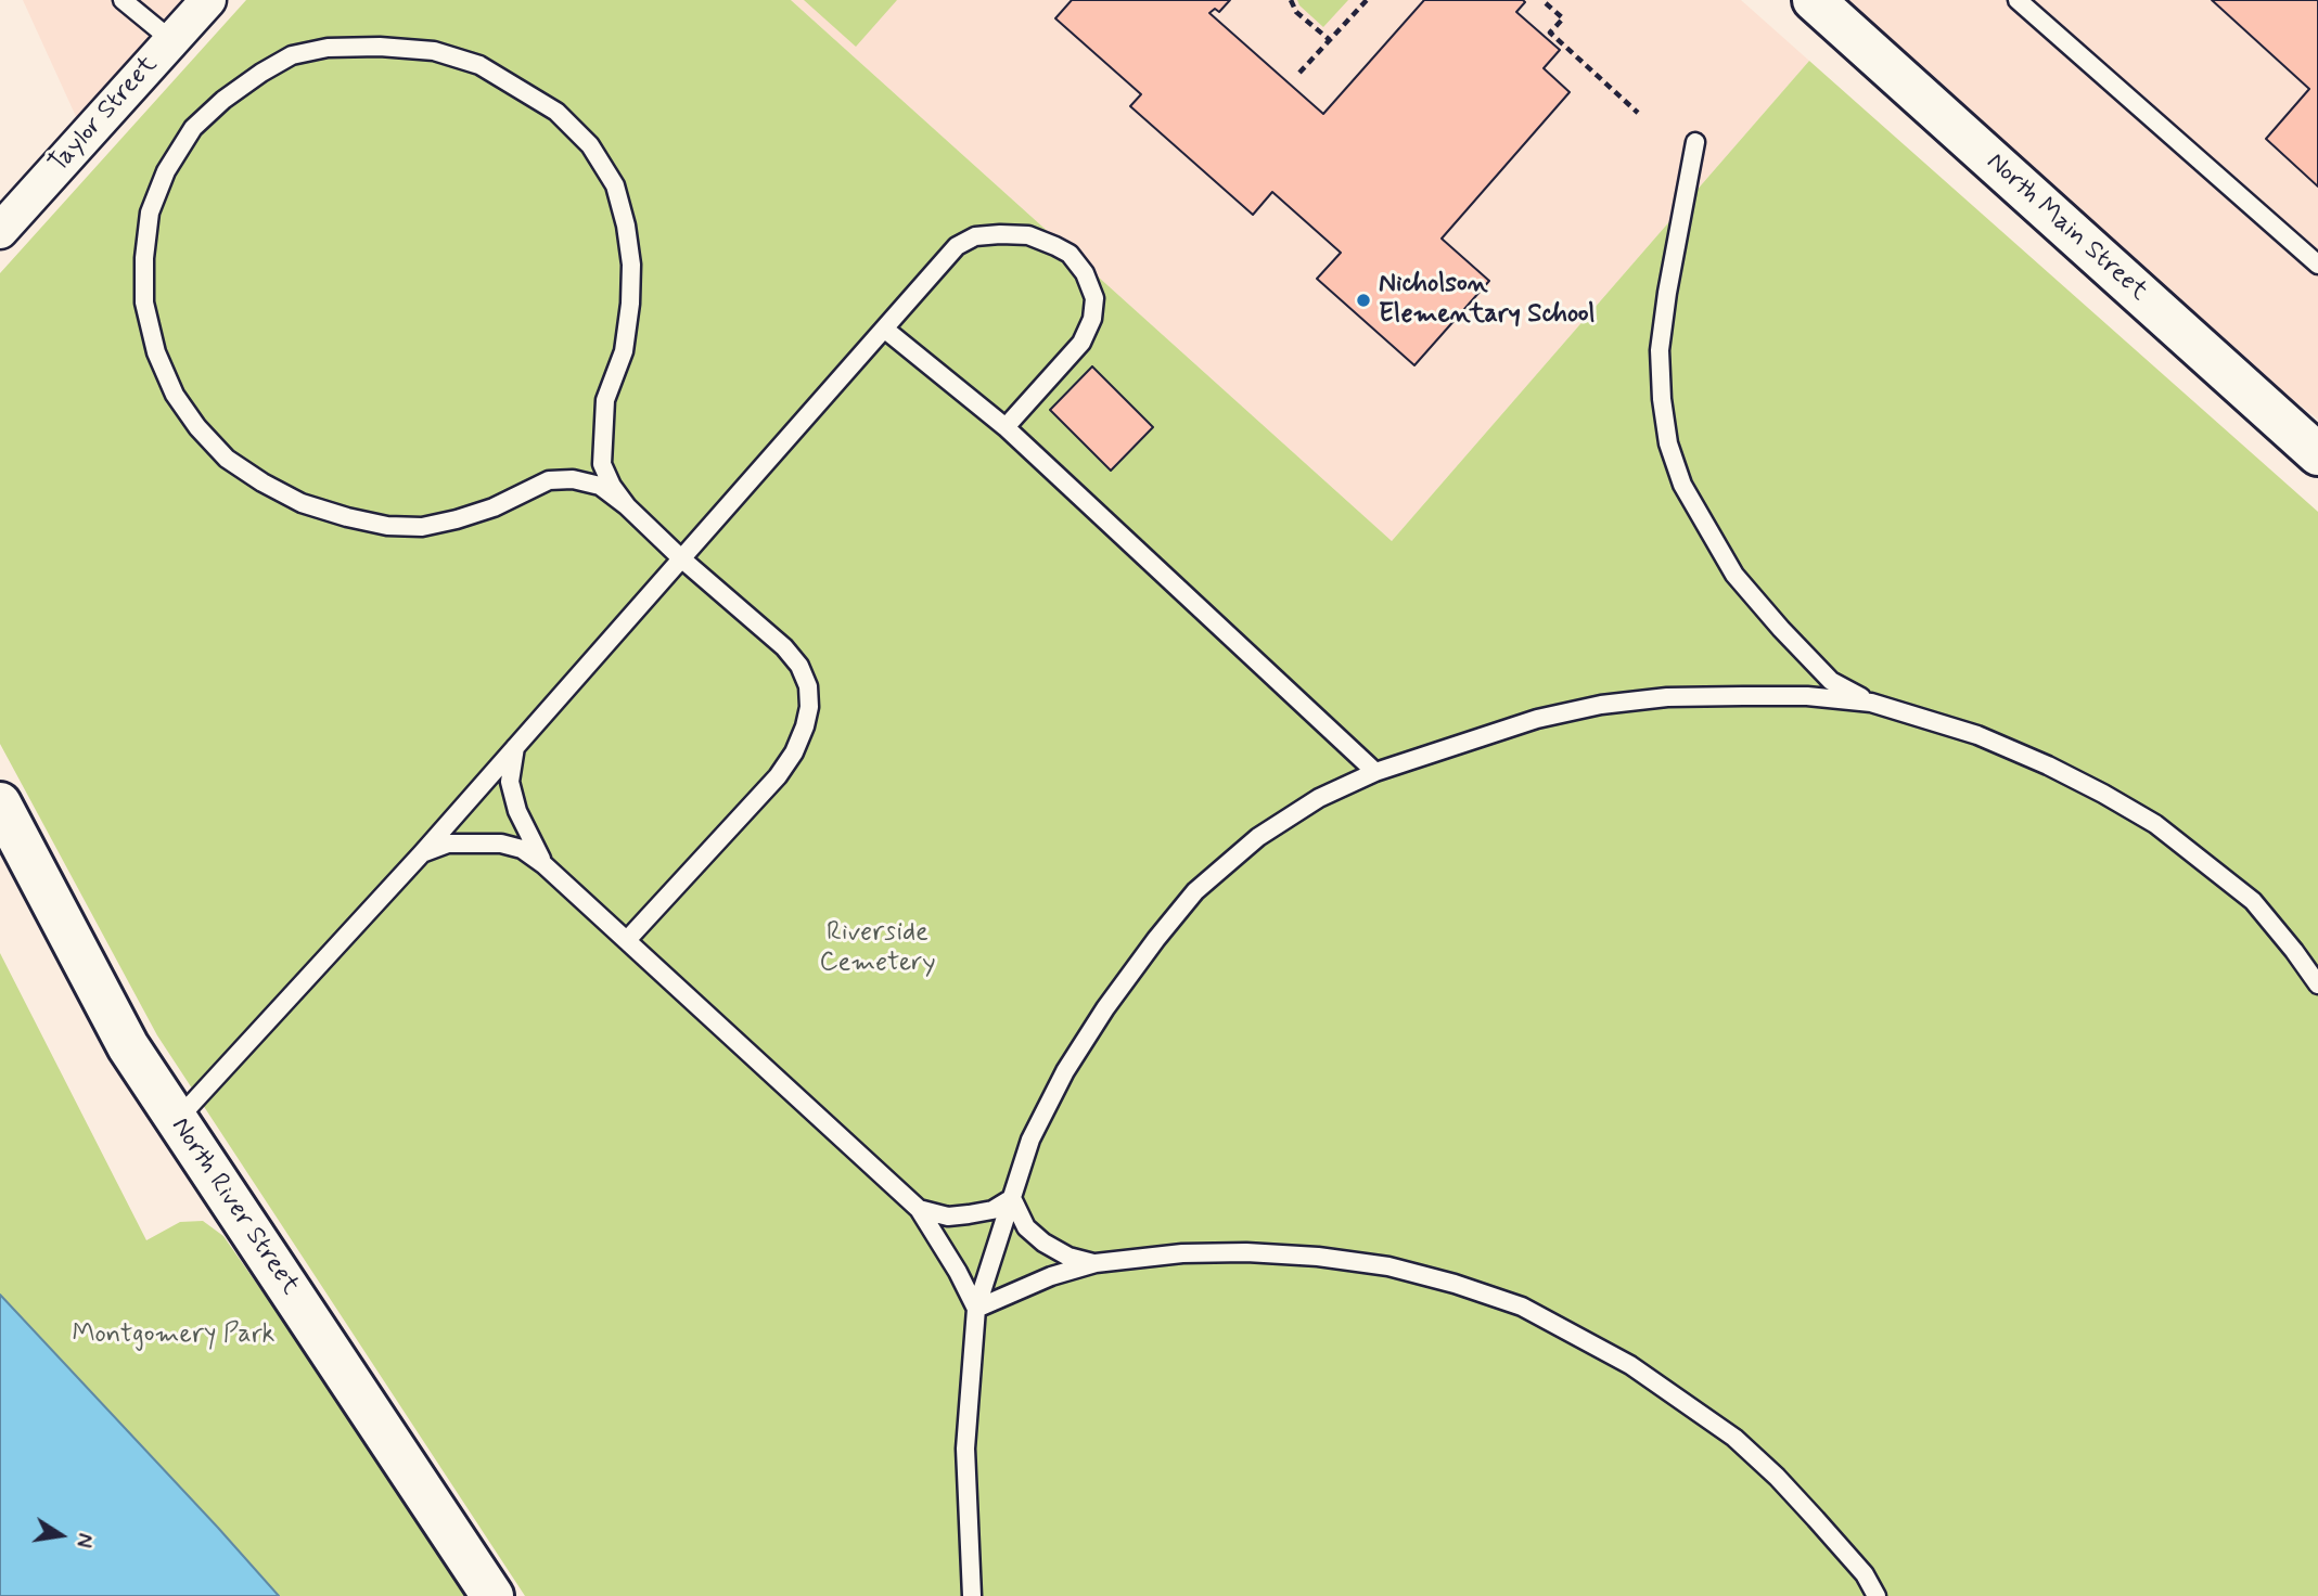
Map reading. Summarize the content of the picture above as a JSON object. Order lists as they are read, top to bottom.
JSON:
{
  "streets": {
    "street": ["Taylor Street", "North Main Street", "North River Street"]
  },
  "parks": ["Riverside Cemetery", "Montgomery Park"],
  "places": ["Nicholson Elementary School"],
  "north": "right"
}
